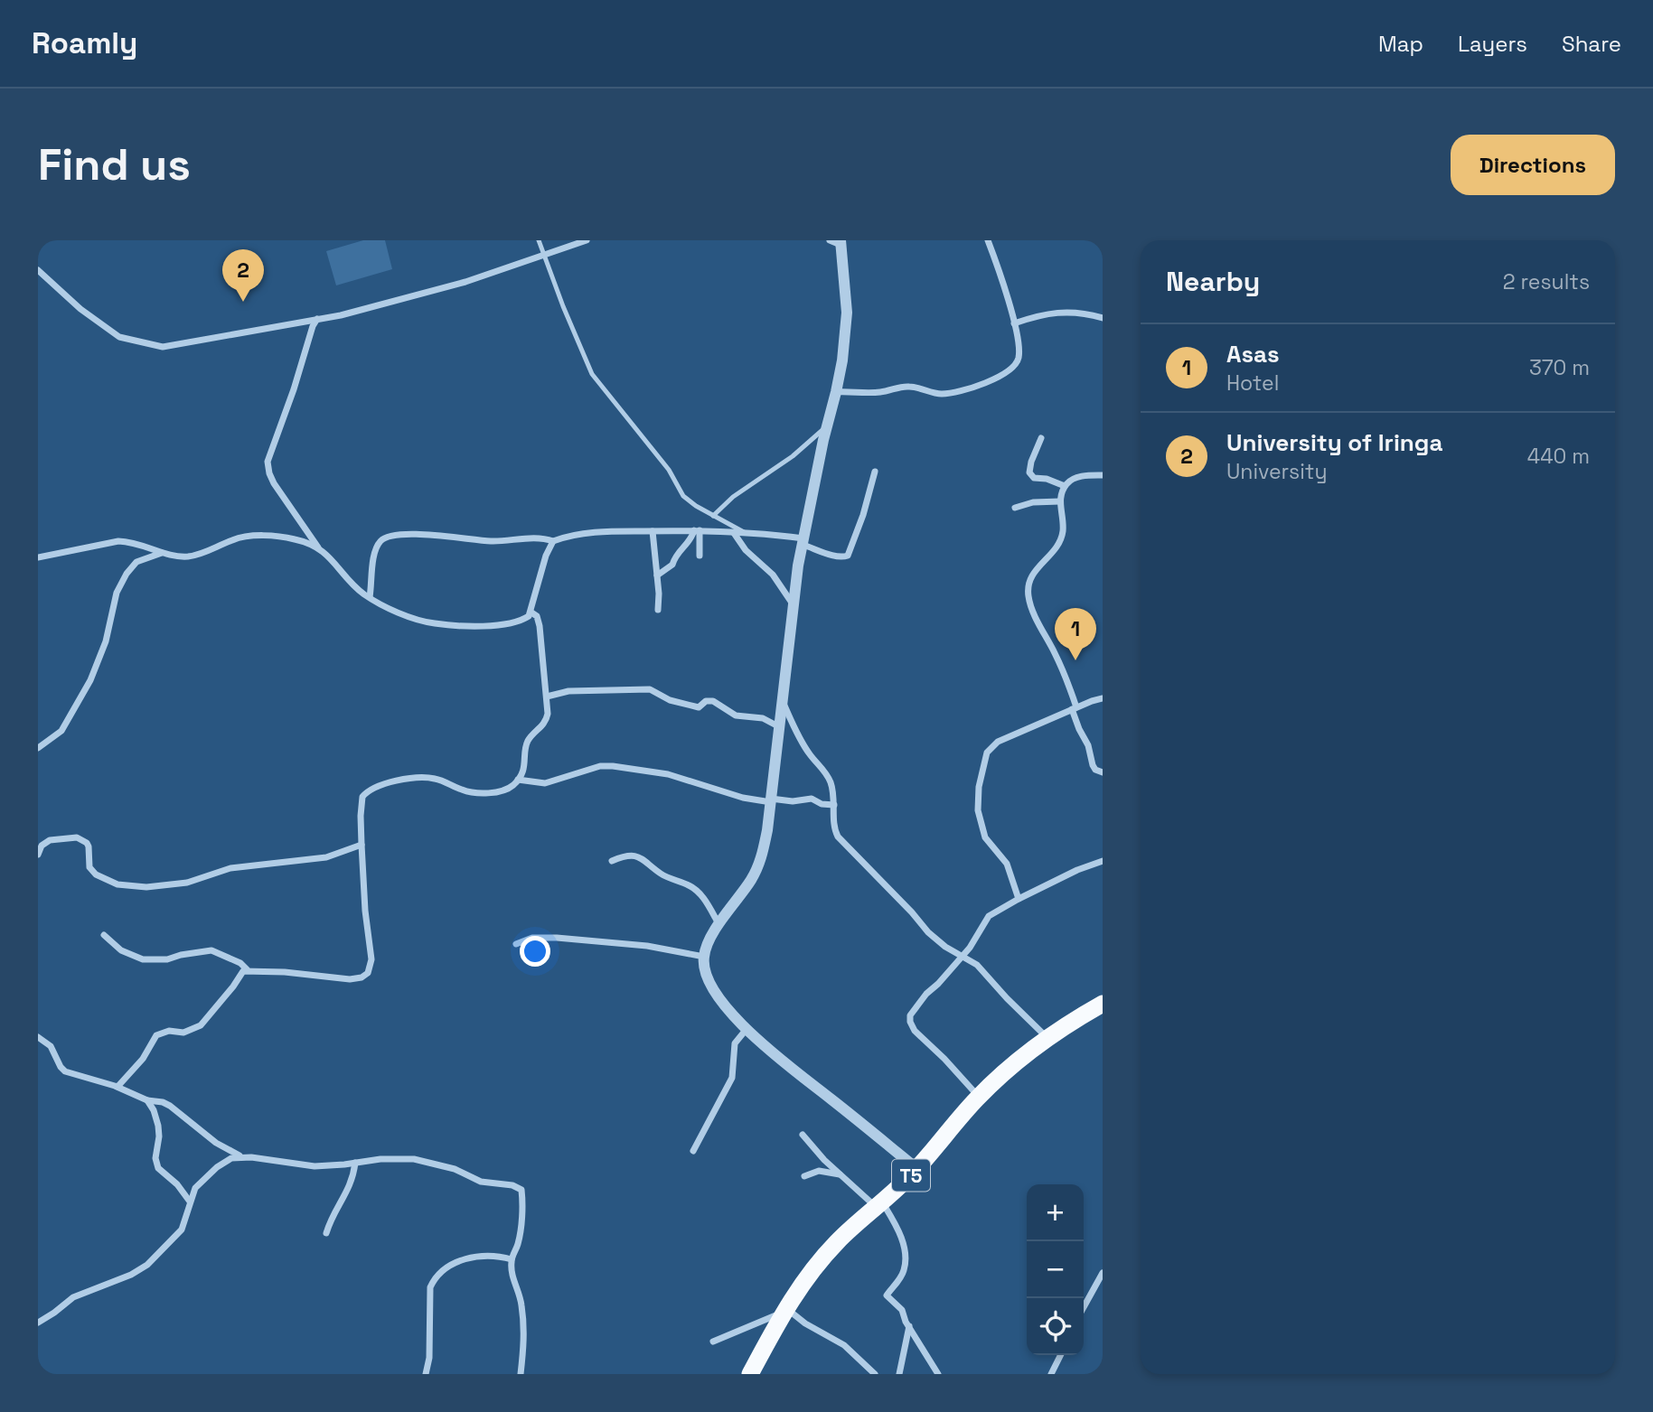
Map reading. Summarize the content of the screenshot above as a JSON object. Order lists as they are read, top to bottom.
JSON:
{
  "streets": {
    "highway": ["T5"]
  },
  "page": {
    "header": "Roamly",
    "nav": ["Map", "Layers", "Share"],
    "buttons": "Directions",
    "title": "Find us",
    "heading": ["Nearby", "2 results"],
    "pins": ["2", "1"],
    "list": [
      {
        "mark": "1",
        "name": "Asas",
        "note": "Hotel",
        "value": "370 m"
      },
      {
        "mark": "2",
        "name": "University of Iringa",
        "note": "University",
        "value": "440 m"
      }
    ],
    "map_buttons": ["+", "−"]
  }
}
